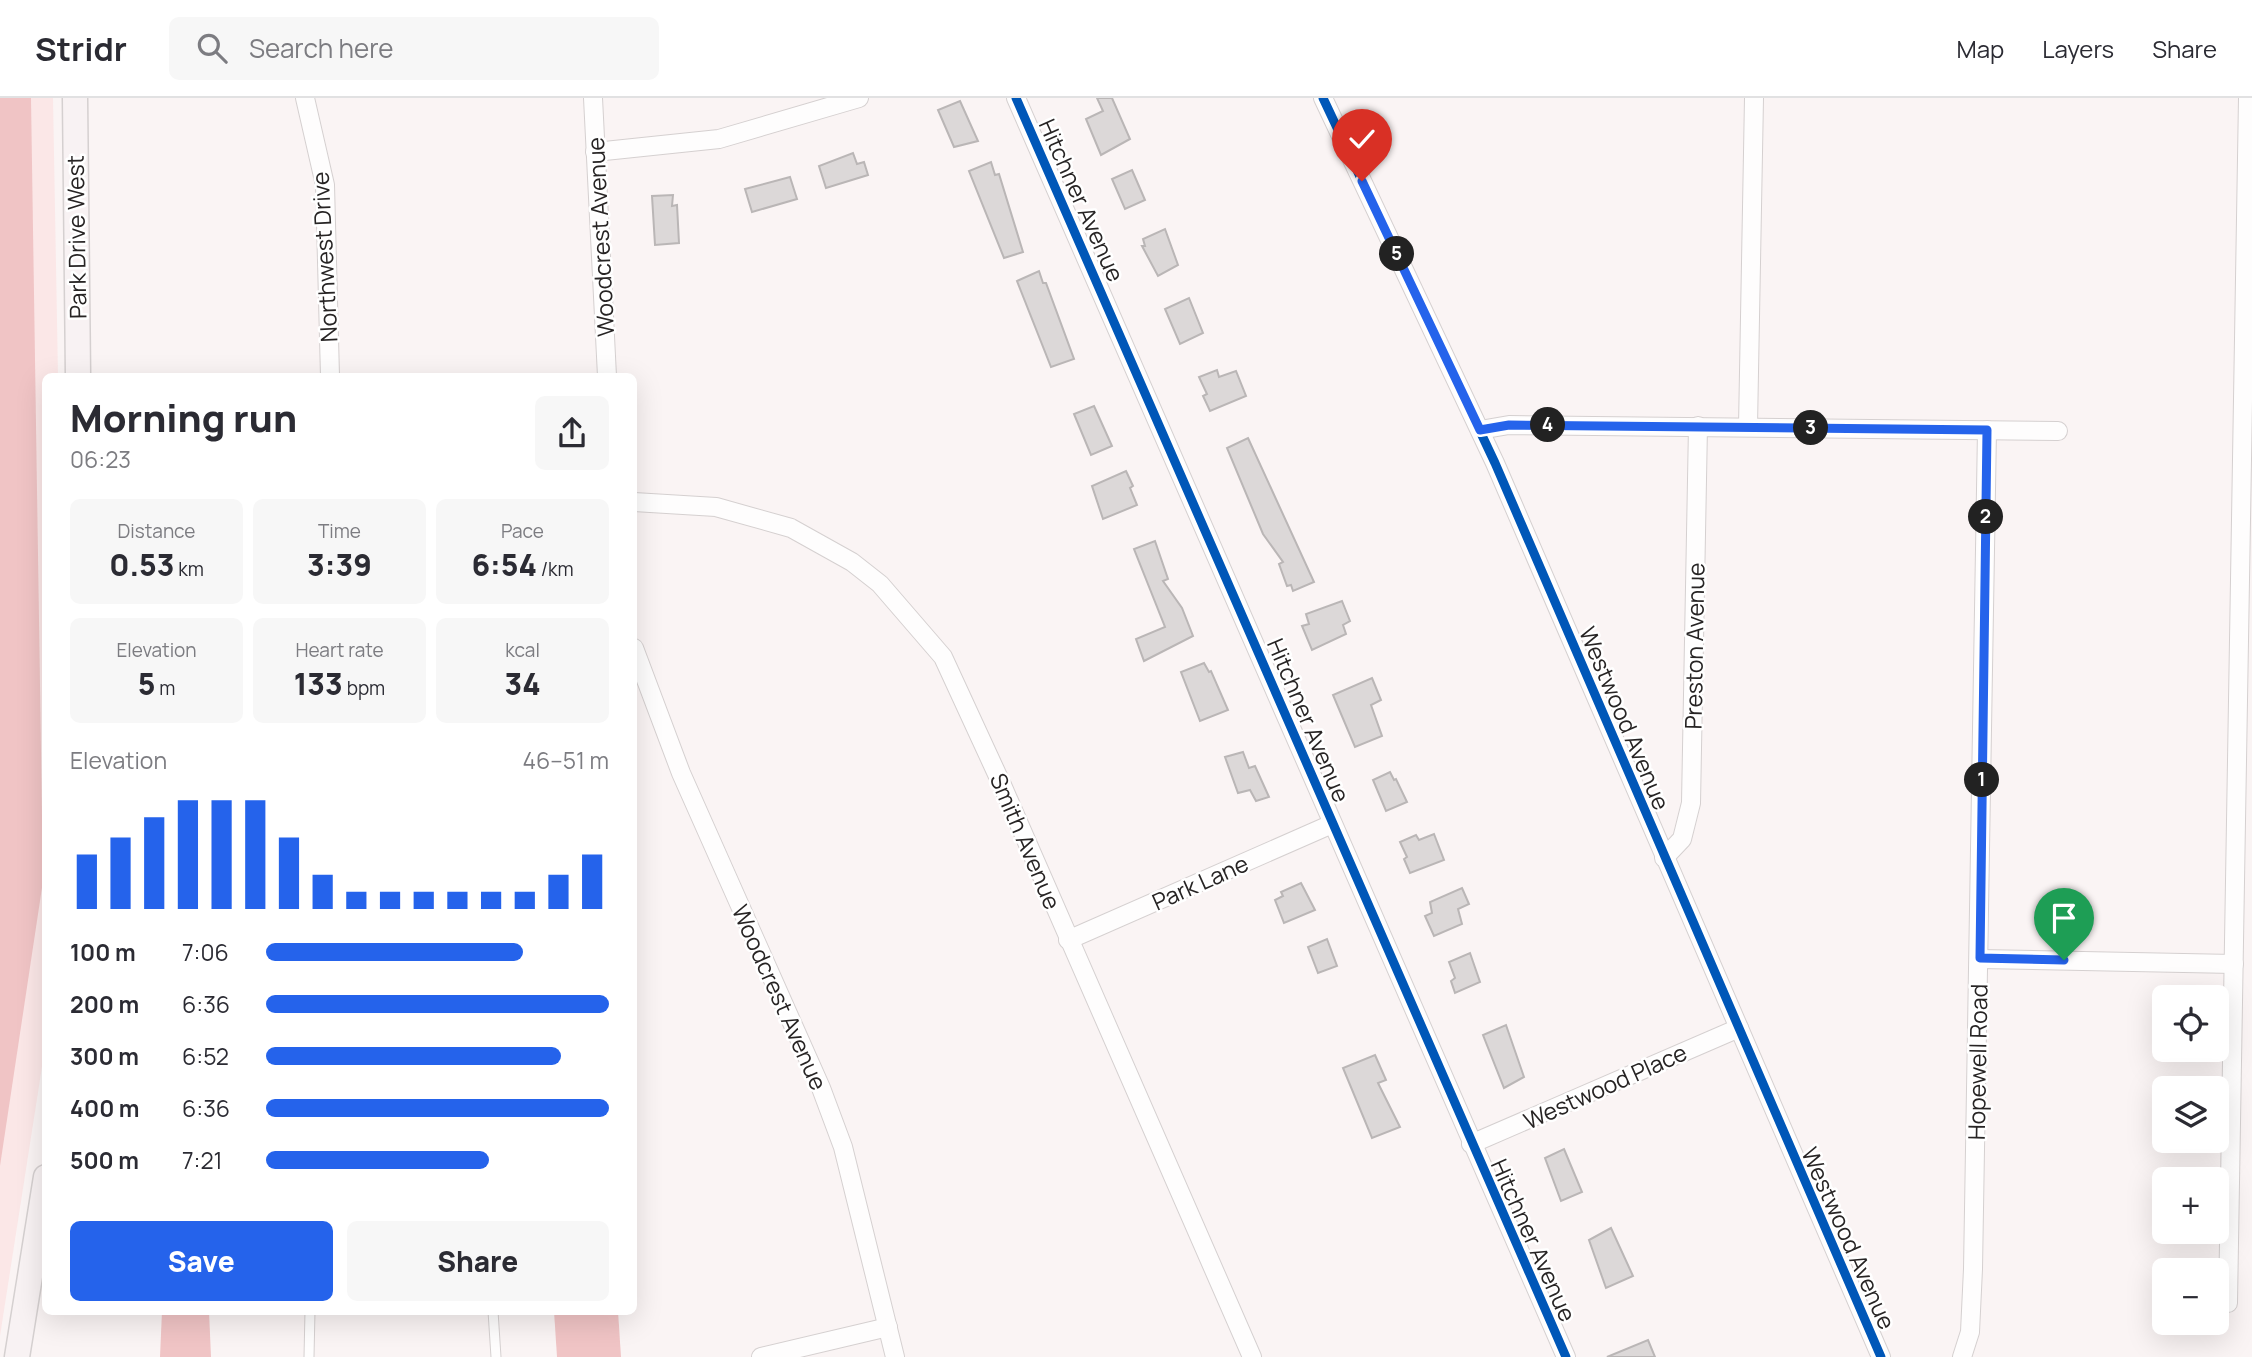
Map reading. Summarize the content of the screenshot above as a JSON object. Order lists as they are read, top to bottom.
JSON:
{
  "streets": {
    "street": [
      "Hitchner Avenue",
      "Park Drive West",
      "Woodcrest Avenue",
      "Northwest Drive",
      "Preston Avenue",
      "Westwood Avenue",
      "Smith Avenue",
      "Park Lane",
      "Hopewell Road",
      "Westwood Place"
    ]
  },
  "crossings": [
    ["Hitchner Avenue", "Park Lane"],
    ["Hitchner Avenue", "Westwood Place"],
    ["Preston Avenue", "Westwood Avenue"],
    ["Westwood Avenue", "Westwood Place"],
    ["Smith Avenue", "Park Lane"]
  ],
  "page": {
    "header": "Stridr",
    "search": "Search here",
    "nav": ["Map", "Layers", "Share"],
    "pins": [
      "5",
      "4",
      "3",
      "2",
      "1"
    ],
    "heading": ["Morning run", "06:23"],
    "stats": [
      ["Distance", "0.53 km"],
      ["Time", "3:39"],
      ["Pace", "6:54 /km"],
      ["Elevation", "5 m"],
      ["Heart rate", "133 bpm"],
      ["kcal", "34"]
    ],
    "chart": ["Elevation", "46–51 m"],
    "list": [
      {
        "name": "100 m",
        "note": "7:06"
      },
      {
        "name": "200 m",
        "note": "6:36"
      },
      {
        "name": "300 m",
        "note": "6:52"
      },
      {
        "name": "400 m",
        "note": "6:36"
      },
      {
        "name": "500 m",
        "note": "7:21"
      }
    ],
    "map_buttons": ["+", "−"],
    "buttons": ["Save", "Share"]
  }
}
